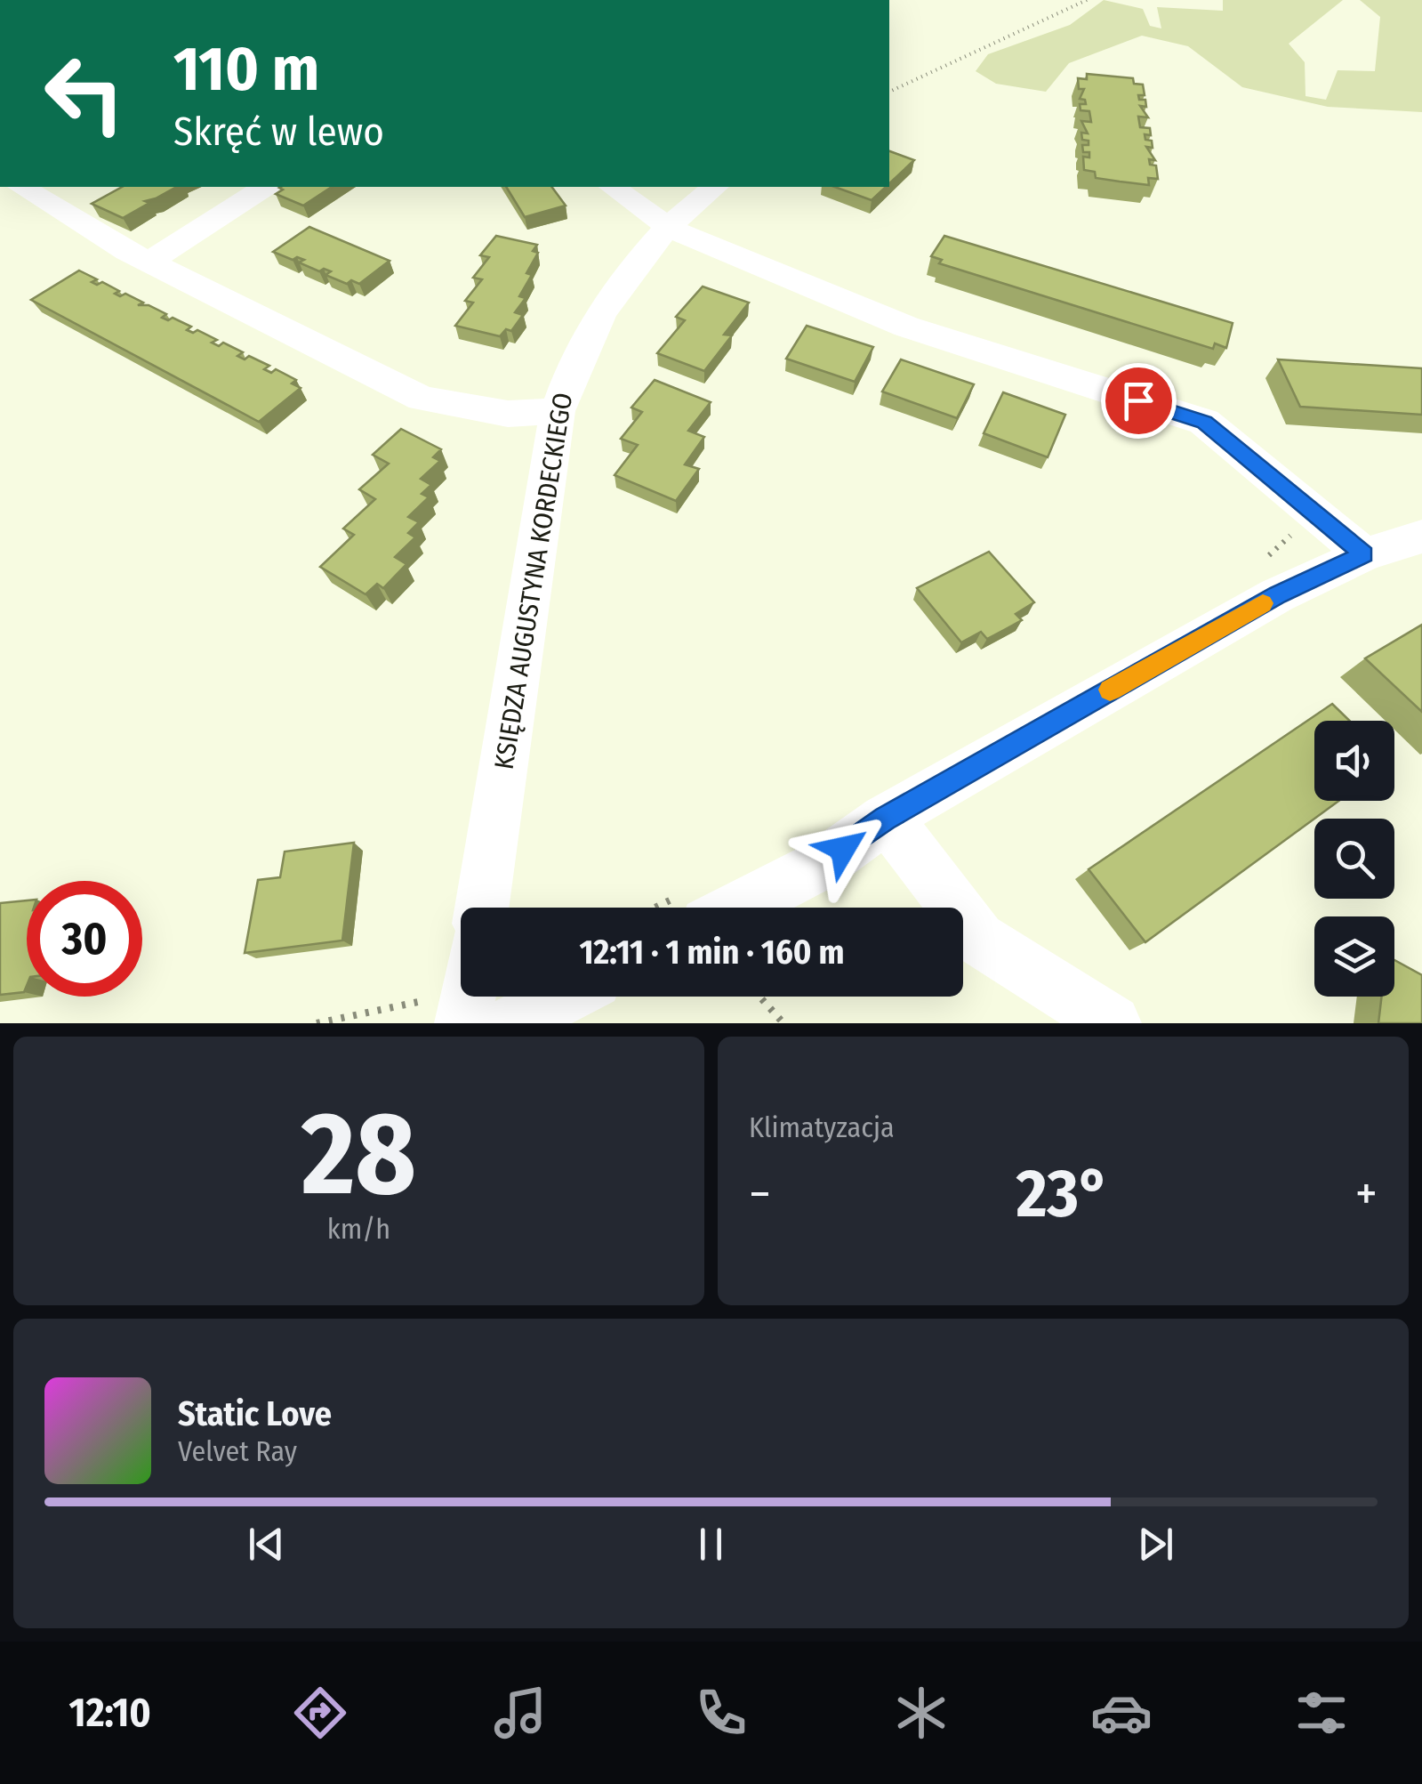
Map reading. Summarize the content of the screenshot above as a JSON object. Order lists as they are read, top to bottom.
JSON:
{
  "streets": {
    "street": ["KSIĘDZA AUGUSTYNA KORDECKIEGO"]
  },
  "page": {
    "turn": ["110 m", "Skręć w lewo"],
    "limit": "30",
    "trip": "12:11 · 1 min · 160 m",
    "tile": [
      ["28", "km/h"],
      "Klimatyzacja"
    ],
    "heat": ["−", "23°", "+"],
    "song": ["Static Love", "Velvet Ray"],
    "tabs": "12:10"
  }
}
